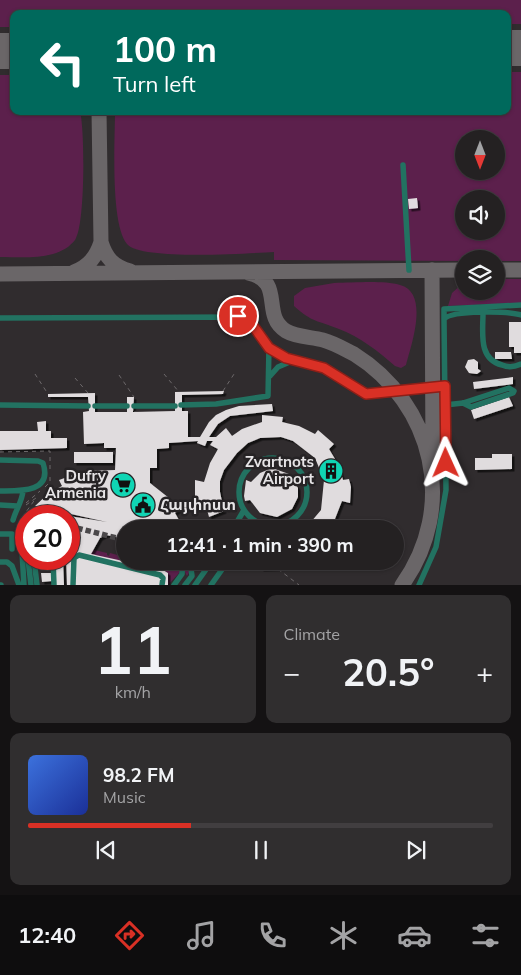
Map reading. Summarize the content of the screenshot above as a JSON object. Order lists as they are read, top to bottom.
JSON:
{
  "places": {
    "building": ["Zvartnots Airport"],
    "supermarket": ["Dufry Armenia"],
    "public building": ["Հայփոստ"]
  },
  "north": "bottom",
  "page": {
    "turn": ["100 m", "Turn left"],
    "limit": "20",
    "trip": "12:41 · 1 min · 390 m",
    "tile": [
      ["11", "km/h"],
      "Climate"
    ],
    "heat": ["−", "20.5°", "+"],
    "song": ["98.2 FM", "Music"],
    "tabs": "12:40"
  }
}
